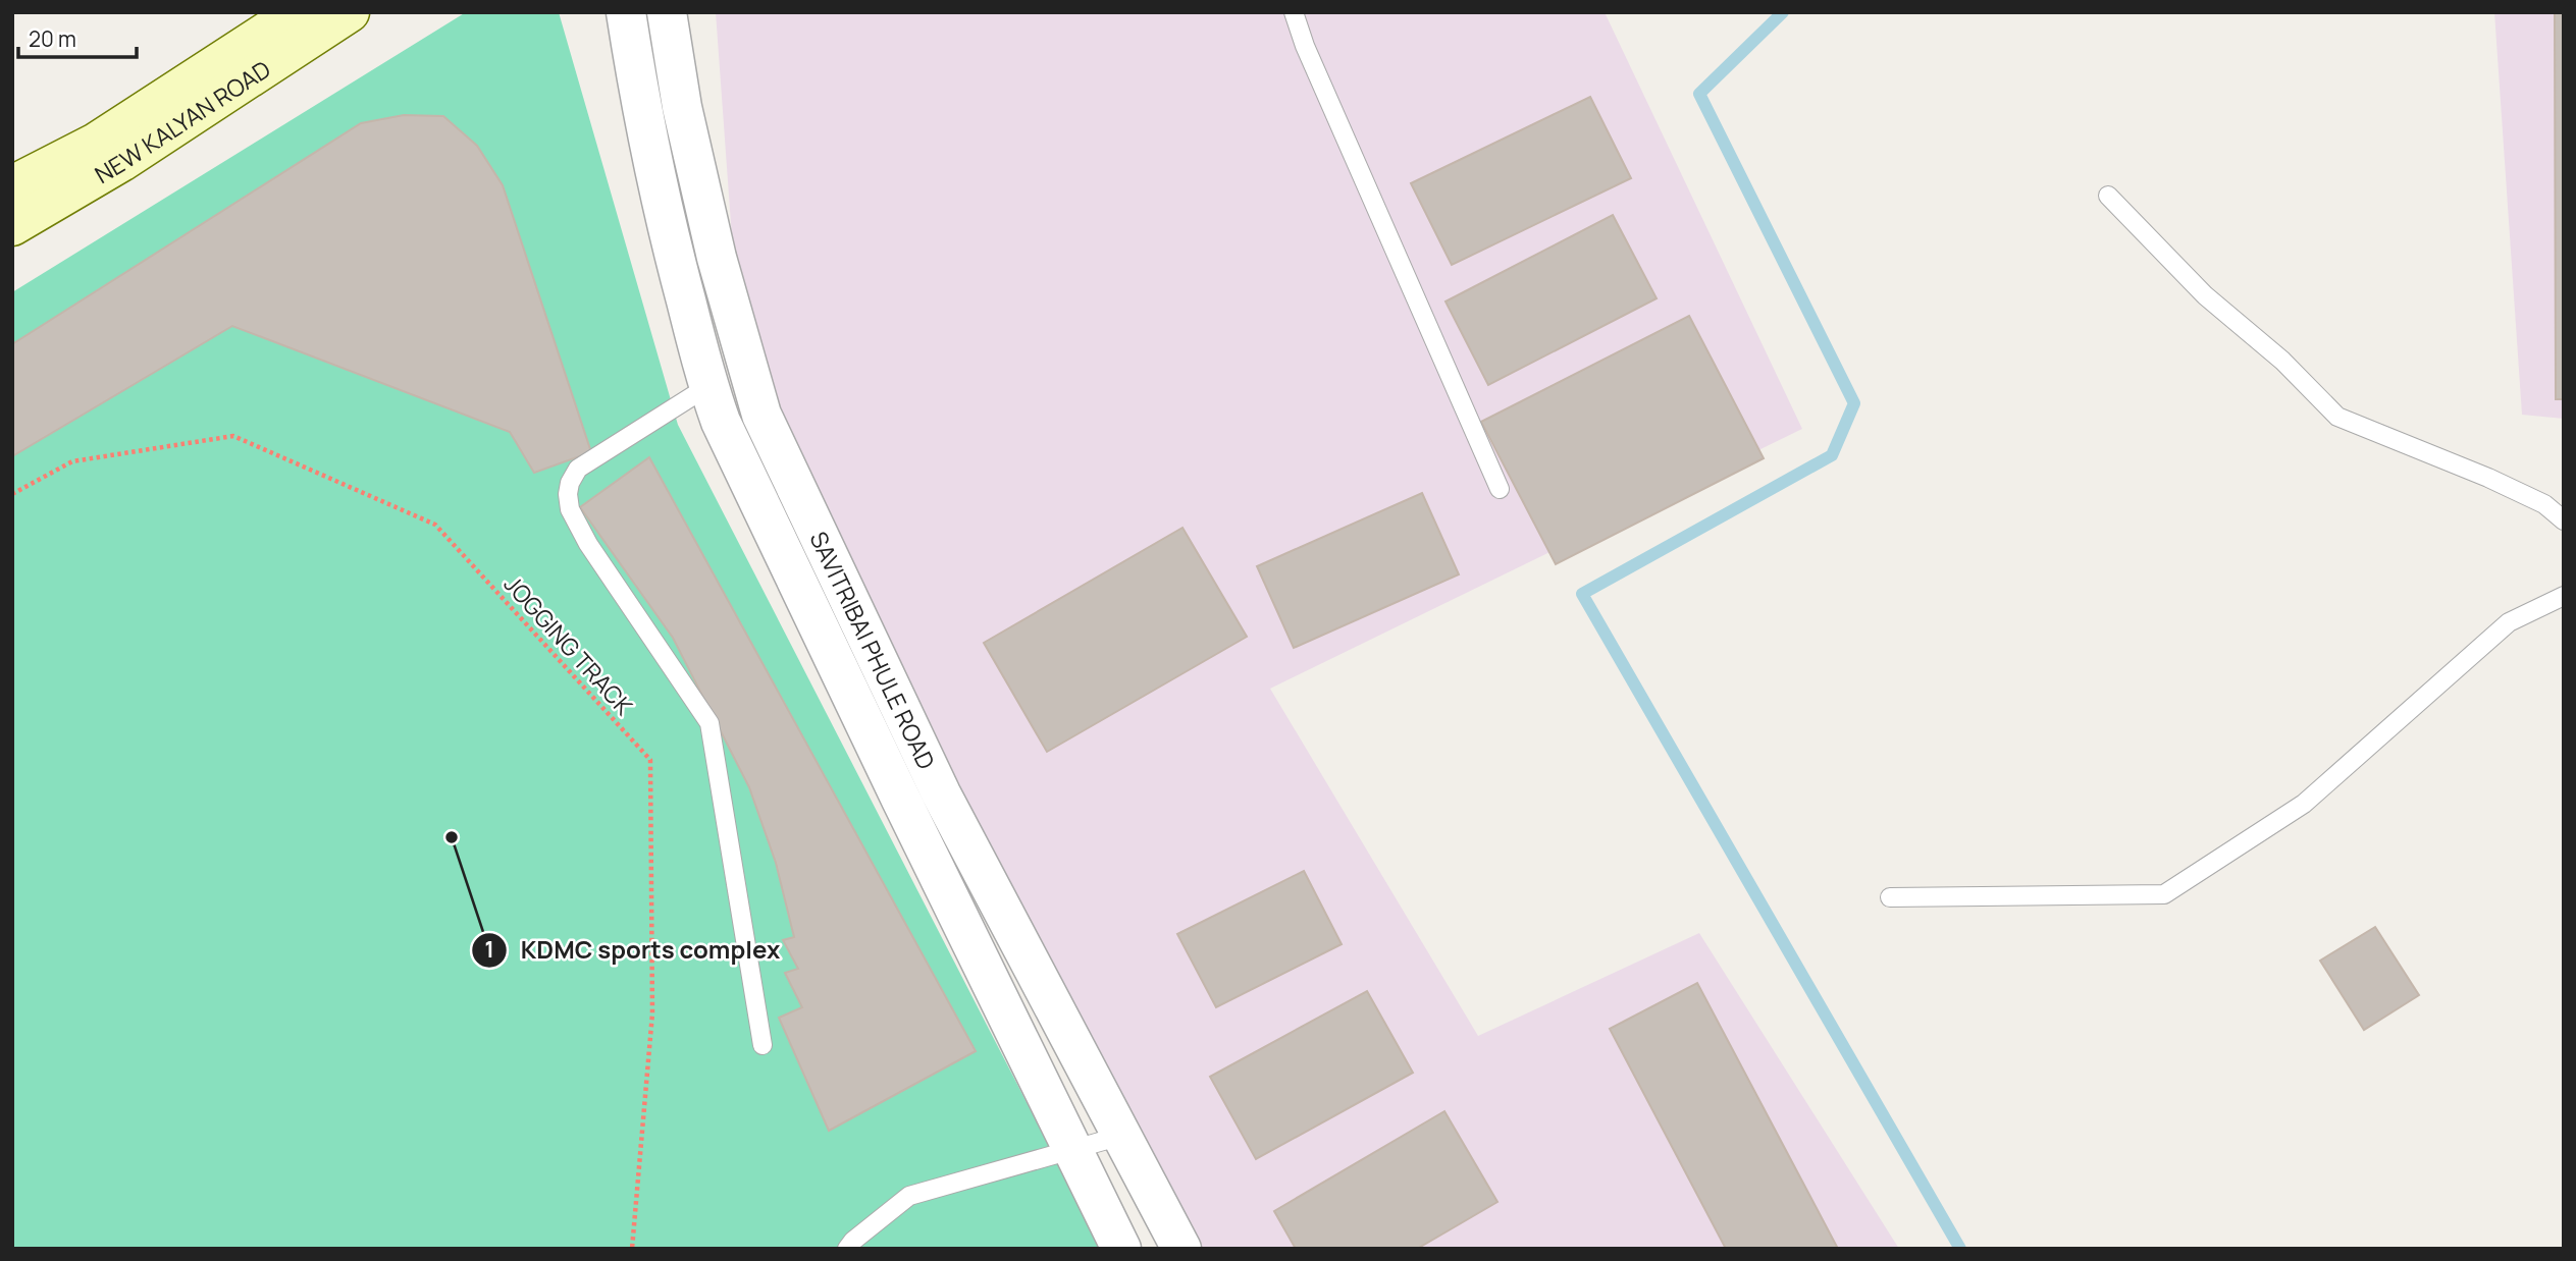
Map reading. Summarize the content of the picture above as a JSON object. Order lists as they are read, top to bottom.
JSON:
{
  "streets": {
    "main road": ["NEW KALYAN ROAD"],
    "street": ["SAVITRIBAI PHULE ROAD"],
    "path": ["JOGGING TRACK"]
  },
  "places": ["KDMC sports complex"],
  "scale_bar": "20 m"
}
